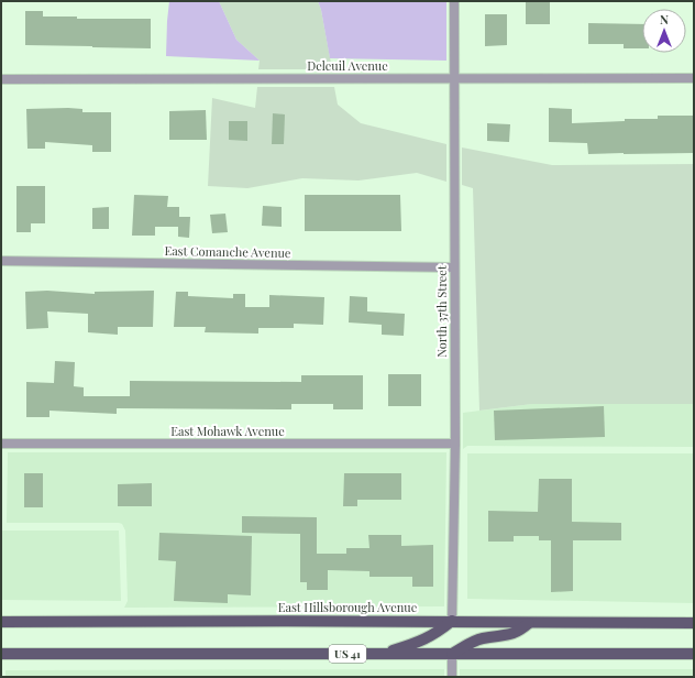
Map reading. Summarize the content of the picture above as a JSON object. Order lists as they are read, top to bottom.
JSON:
{
  "streets": {
    "main road": ["East Hillsborough Avenue", "US 41"],
    "street": [
      "Deleuil Avenue",
      "East Comanche Avenue",
      "North 37th Street",
      "East Mohawk Avenue"
    ]
  },
  "crossings": [
    ["Deleuil Avenue", "North 37th Street"],
    ["East Comanche Avenue", "North 37th Street"],
    ["North 37th Street", "East Mohawk Avenue"],
    ["North 37th Street", "East Hillsborough Avenue"]
  ],
  "north": "top"
}
